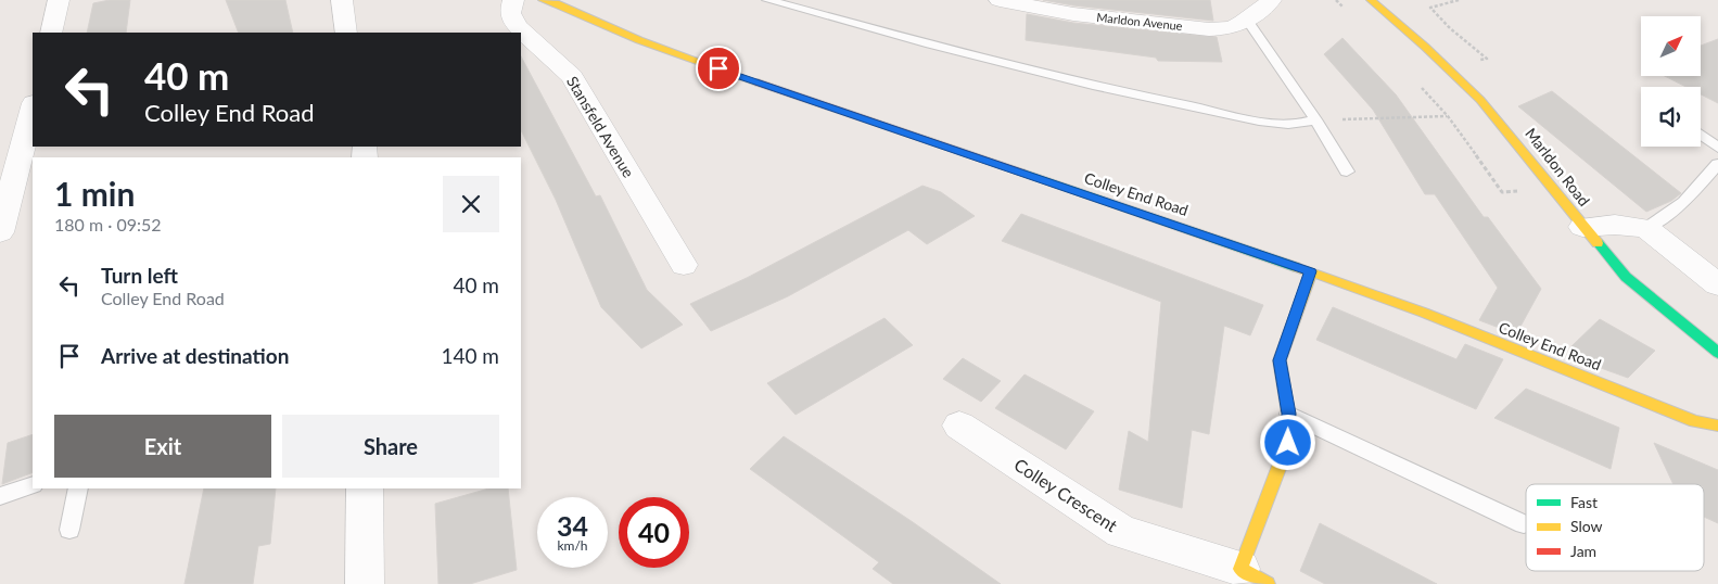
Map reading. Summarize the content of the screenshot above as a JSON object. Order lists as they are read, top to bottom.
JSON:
{
  "streets": {
    "street": [
      "Marldon Avenue",
      "Stansfeld Avenue",
      "Marldon Road",
      "Colley End Road",
      "Colley Crescent"
    ]
  },
  "legend": ["Fast", "Slow", "Jam"],
  "north": "top right",
  "page": {
    "turn": ["40 m", "Colley End Road"],
    "heading": ["1 min", "180 m · 09:52"],
    "list": [
      {
        "name": "Turn left",
        "note": "Colley End Road",
        "value": "40 m"
      },
      {
        "name": "Arrive at destination",
        "value": "140 m"
      }
    ],
    "buttons": ["Exit", "Share"],
    "speed": "34 km/h",
    "limit": "40"
  }
}
